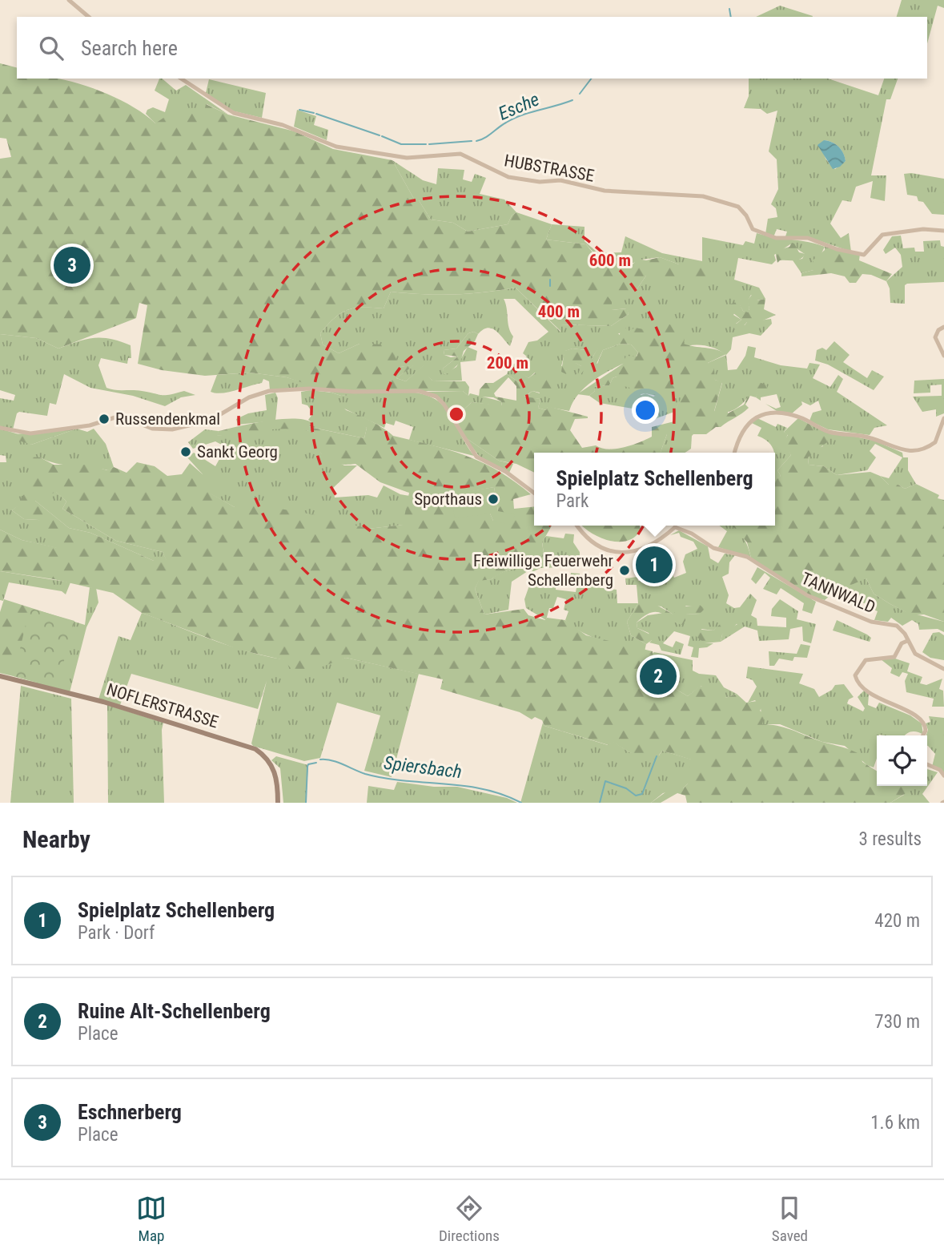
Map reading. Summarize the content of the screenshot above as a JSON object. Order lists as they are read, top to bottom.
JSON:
{
  "streets": {
    "main road": ["NOFLERSTRASSE"],
    "street": ["HUBSTRASSE", "TANNWALD"]
  },
  "water": ["Esche", "Spiersbach"],
  "places": [
    "Russendenkmal",
    "Sankt Georg",
    "Sporthaus",
    "Freiwillige Feuerwehr Schellenberg"
  ],
  "page": {
    "search": "Search here",
    "pins": ["3", "1", "2"],
    "popup": ["Spielplatz Schellenberg", "Park"],
    "heading": ["Nearby", "3 results"],
    "list": [
      {
        "mark": "1",
        "name": "Spielplatz Schellenberg",
        "note": "Park · Dorf",
        "value": "420 m"
      },
      {
        "mark": "2",
        "name": "Ruine Alt-Schellenberg",
        "note": "Place",
        "value": "730 m"
      },
      {
        "mark": "3",
        "name": "Eschnerberg",
        "note": "Place",
        "value": "1.6 km"
      }
    ],
    "nav": ["Map", "Directions", "Saved"]
  },
  "rings": ["600 m", "400 m", "200 m"]
}
